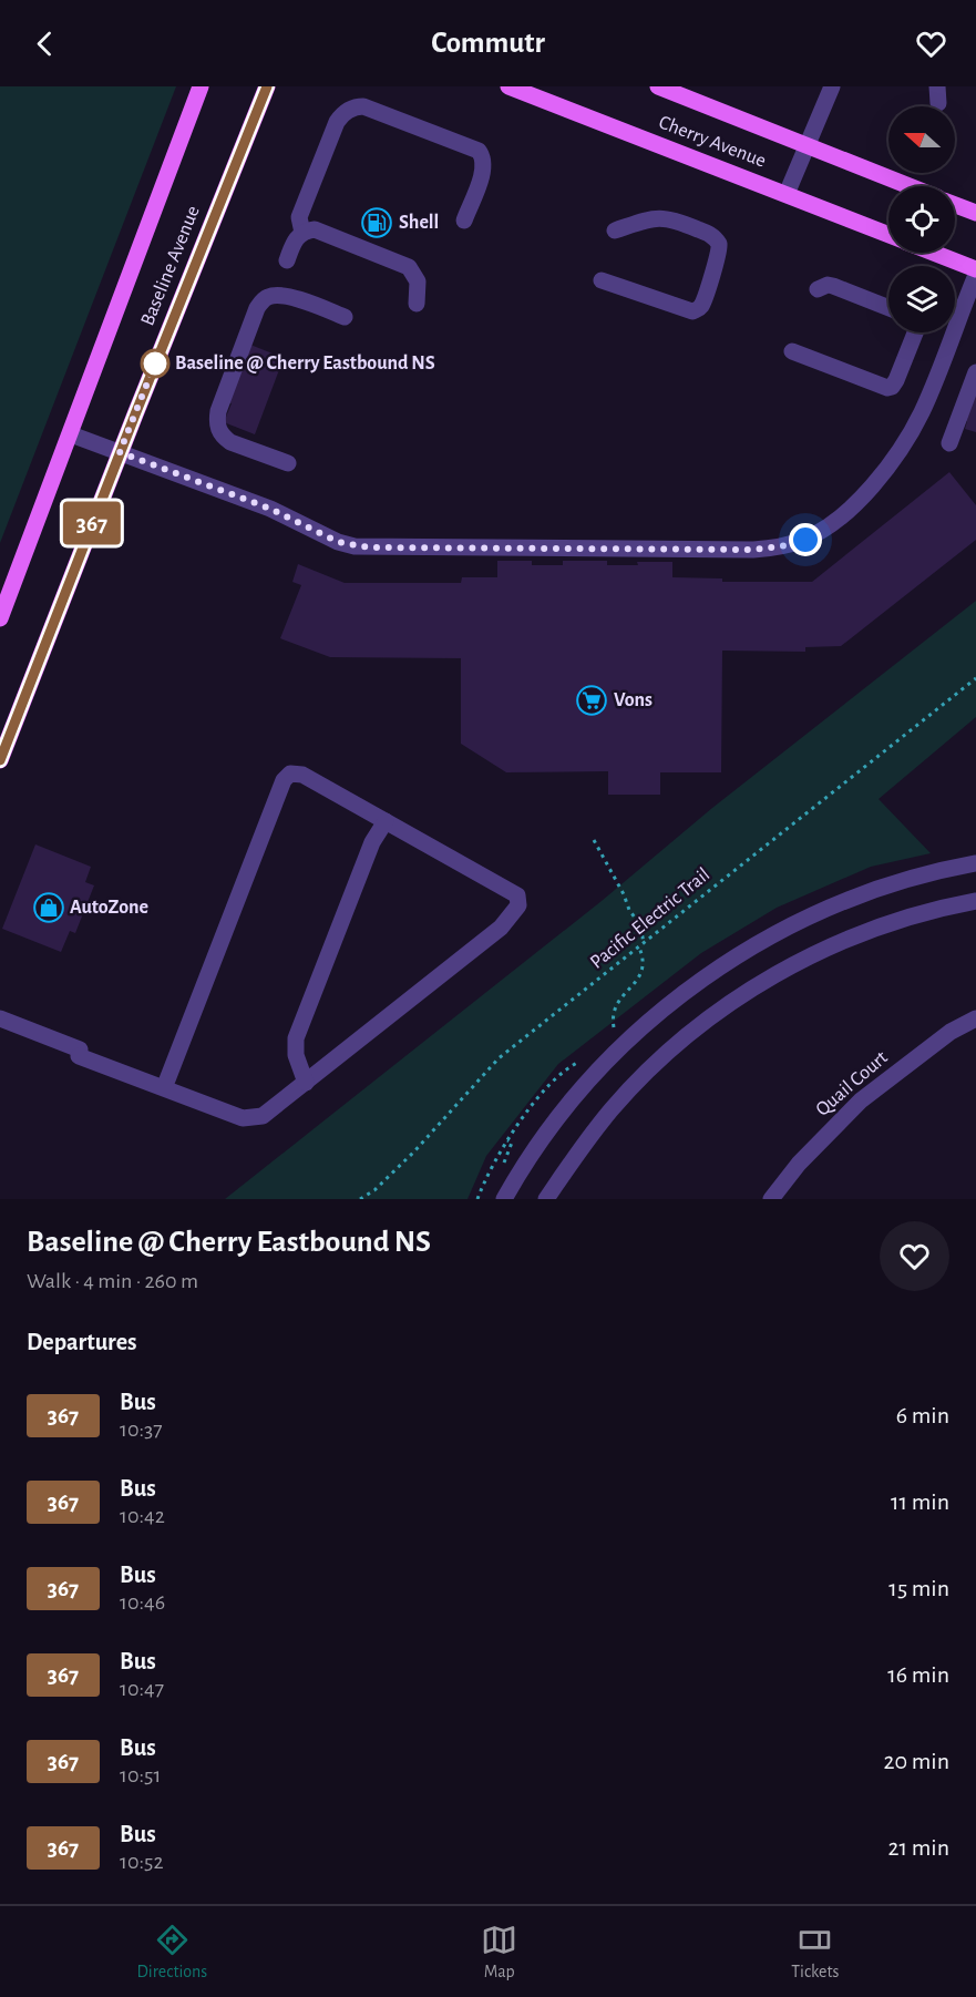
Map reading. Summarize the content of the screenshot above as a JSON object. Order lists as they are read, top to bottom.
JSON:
{
  "streets": {
    "main road": ["Cherry Avenue", "Baseline Avenue"],
    "street": ["Quail Court"],
    "path": ["Pacific Electric Trail"]
  },
  "places": {
    "fuel station": ["Shell"],
    "other": ["Baseline @ Cherry Eastbound NS"],
    "supermarket": ["Vons"],
    "shop": ["AutoZone"]
  },
  "lines": ["bus line 367"],
  "north": "left",
  "page": {
    "header": "Commutr",
    "on_map": "367",
    "heading": [
      ["Baseline @ Cherry Eastbound NS", "Walk · 4 min · 260 m"],
      "Departures"
    ],
    "list": [
      {
        "mark": "367",
        "name": "Bus",
        "note": "10:37",
        "value": "6 min"
      },
      {
        "mark": "367",
        "name": "Bus",
        "note": "10:42",
        "value": "11 min"
      },
      {
        "mark": "367",
        "name": "Bus",
        "note": "10:46",
        "value": "15 min"
      },
      {
        "mark": "367",
        "name": "Bus",
        "note": "10:47",
        "value": "16 min"
      },
      {
        "mark": "367",
        "name": "Bus",
        "note": "10:51",
        "value": "20 min"
      },
      {
        "mark": "367",
        "name": "Bus",
        "note": "10:52",
        "value": "21 min"
      }
    ],
    "tabs": ["Directions", "Map", "Tickets"]
  }
}
